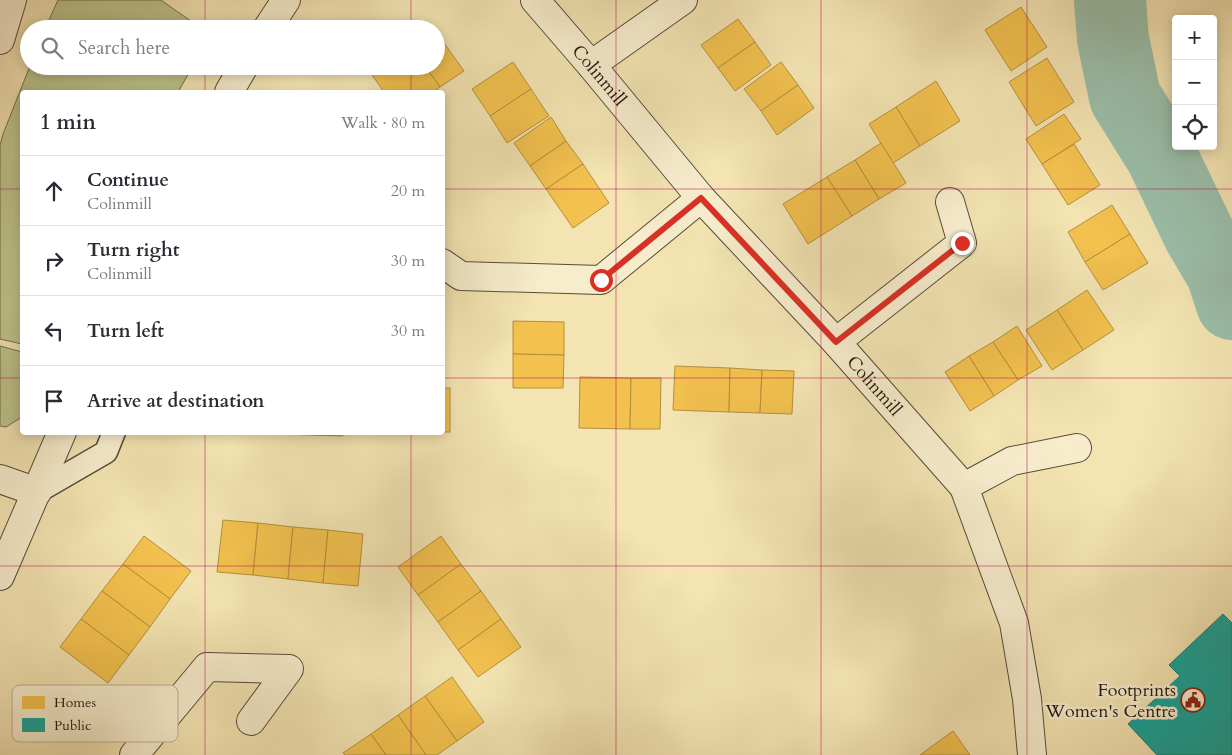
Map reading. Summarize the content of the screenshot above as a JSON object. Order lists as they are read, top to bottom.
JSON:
{
  "streets": {
    "street": ["Colinmill"]
  },
  "places": {
    "public building": ["Footprints Women's Centre"]
  },
  "legend": ["Homes", "Public"],
  "page": {
    "map_buttons": ["+", "−"],
    "search": "Search here",
    "heading": ["1 min", "Walk · 80 m"],
    "list": [
      ["Continue", "Colinmill", "20 m"],
      ["Turn right", "Colinmill", "30 m"],
      ["Turn left", "30 m"],
      "Arrive at destination"
    ]
  }
}
